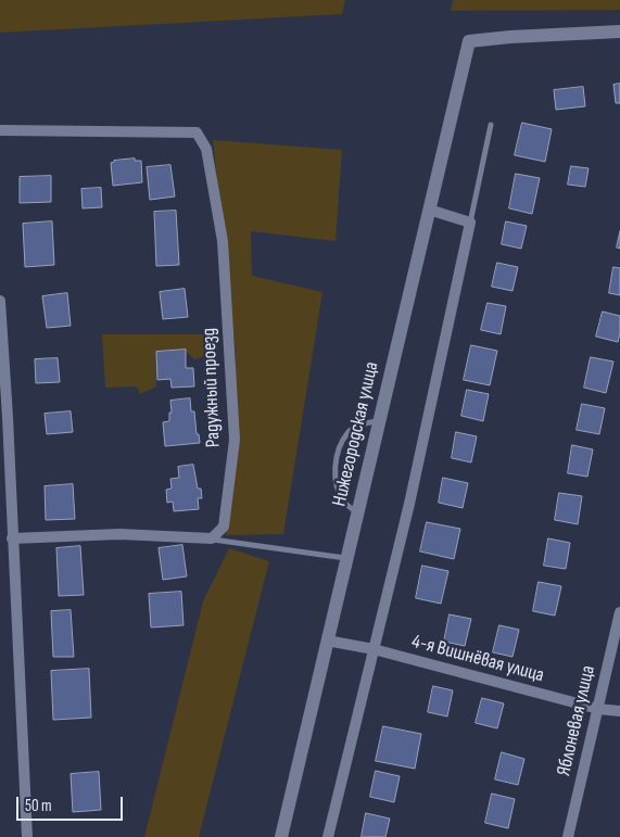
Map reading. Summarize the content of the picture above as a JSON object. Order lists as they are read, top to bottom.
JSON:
{
  "streets": {
    "street": [
      "Радужный проезд",
      "Нижегородская улица",
      "4-я Вишнёвая улица",
      "Яблоневая улица"
    ]
  },
  "crossings": [
    ["Нижегородская улица", "4-я Вишнёвая улица"],
    ["4-я Вишнёвая улица", "Яблоневая улица"]
  ],
  "scale_bar": "50 m"
}
